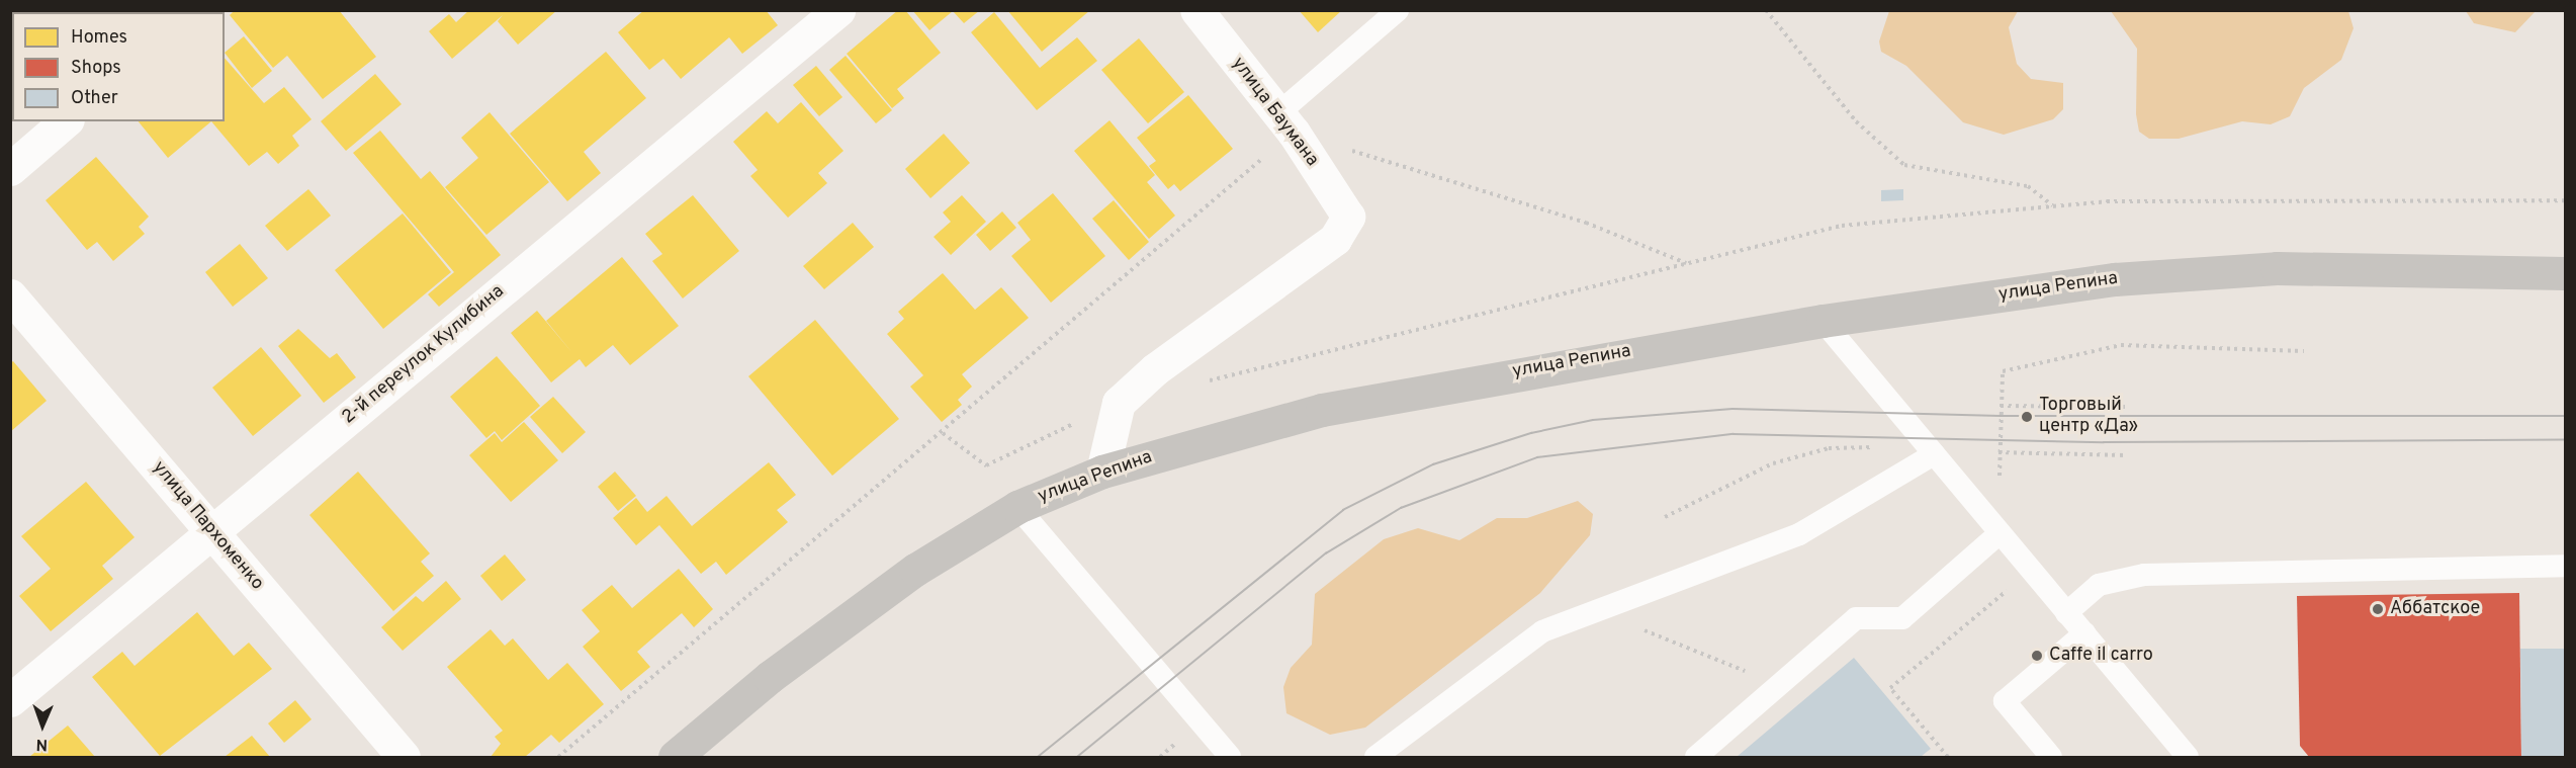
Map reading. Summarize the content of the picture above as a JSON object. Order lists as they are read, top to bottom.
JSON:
{
  "streets": {
    "street": [
      "улица Баумана",
      "улица Репина",
      "2-й переулок Кулибина",
      "улица Пархоменко"
    ]
  },
  "crossings": [
    ["2-й переулок Кулибина", "улица Пархоменко"]
  ],
  "places": ["Торговый центр «Да»", "Аббатское", "Caffe il carro"],
  "legend": ["Homes", "Shops", "Other"],
  "north": "bottom"
}
